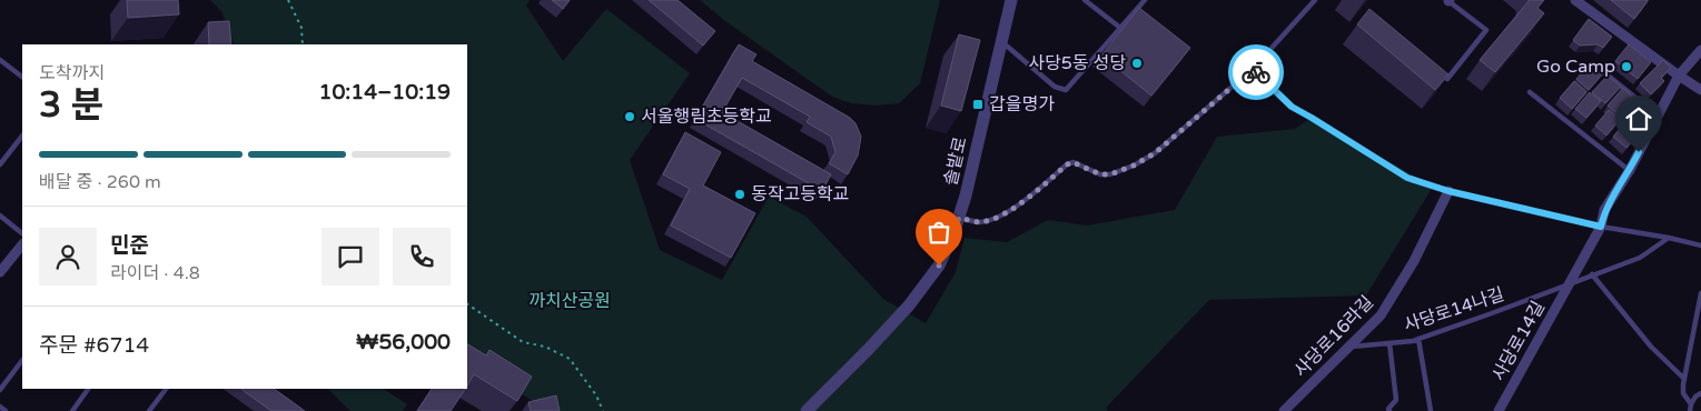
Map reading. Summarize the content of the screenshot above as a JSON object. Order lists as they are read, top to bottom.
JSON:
{
  "streets": {
    "street": ["솔밭로", "사당로16라길", "사당로14길"],
    "lane": ["사당로14나길"]
  },
  "crossings": [
    ["사당로14나길", "사당로16라길"],
    ["사당로14나길", "사당로14길"]
  ],
  "parks": ["까치산공원"],
  "places": {
    "other": [
      "사당5동 성당",
      "Go Camp",
      "서울행림초등학교",
      "동작고등학교"
    ],
    "transit": ["갑을명가"]
  },
  "page": {
    "heading": ["3 분", "도착까지", "10:14–10:19"],
    "panel": [
      "민준",
      "라이더 · 4.8",
      "주문 #6714",
      "₩56,000"
    ],
    "bar": "배달 중 · 260 m"
  }
}
